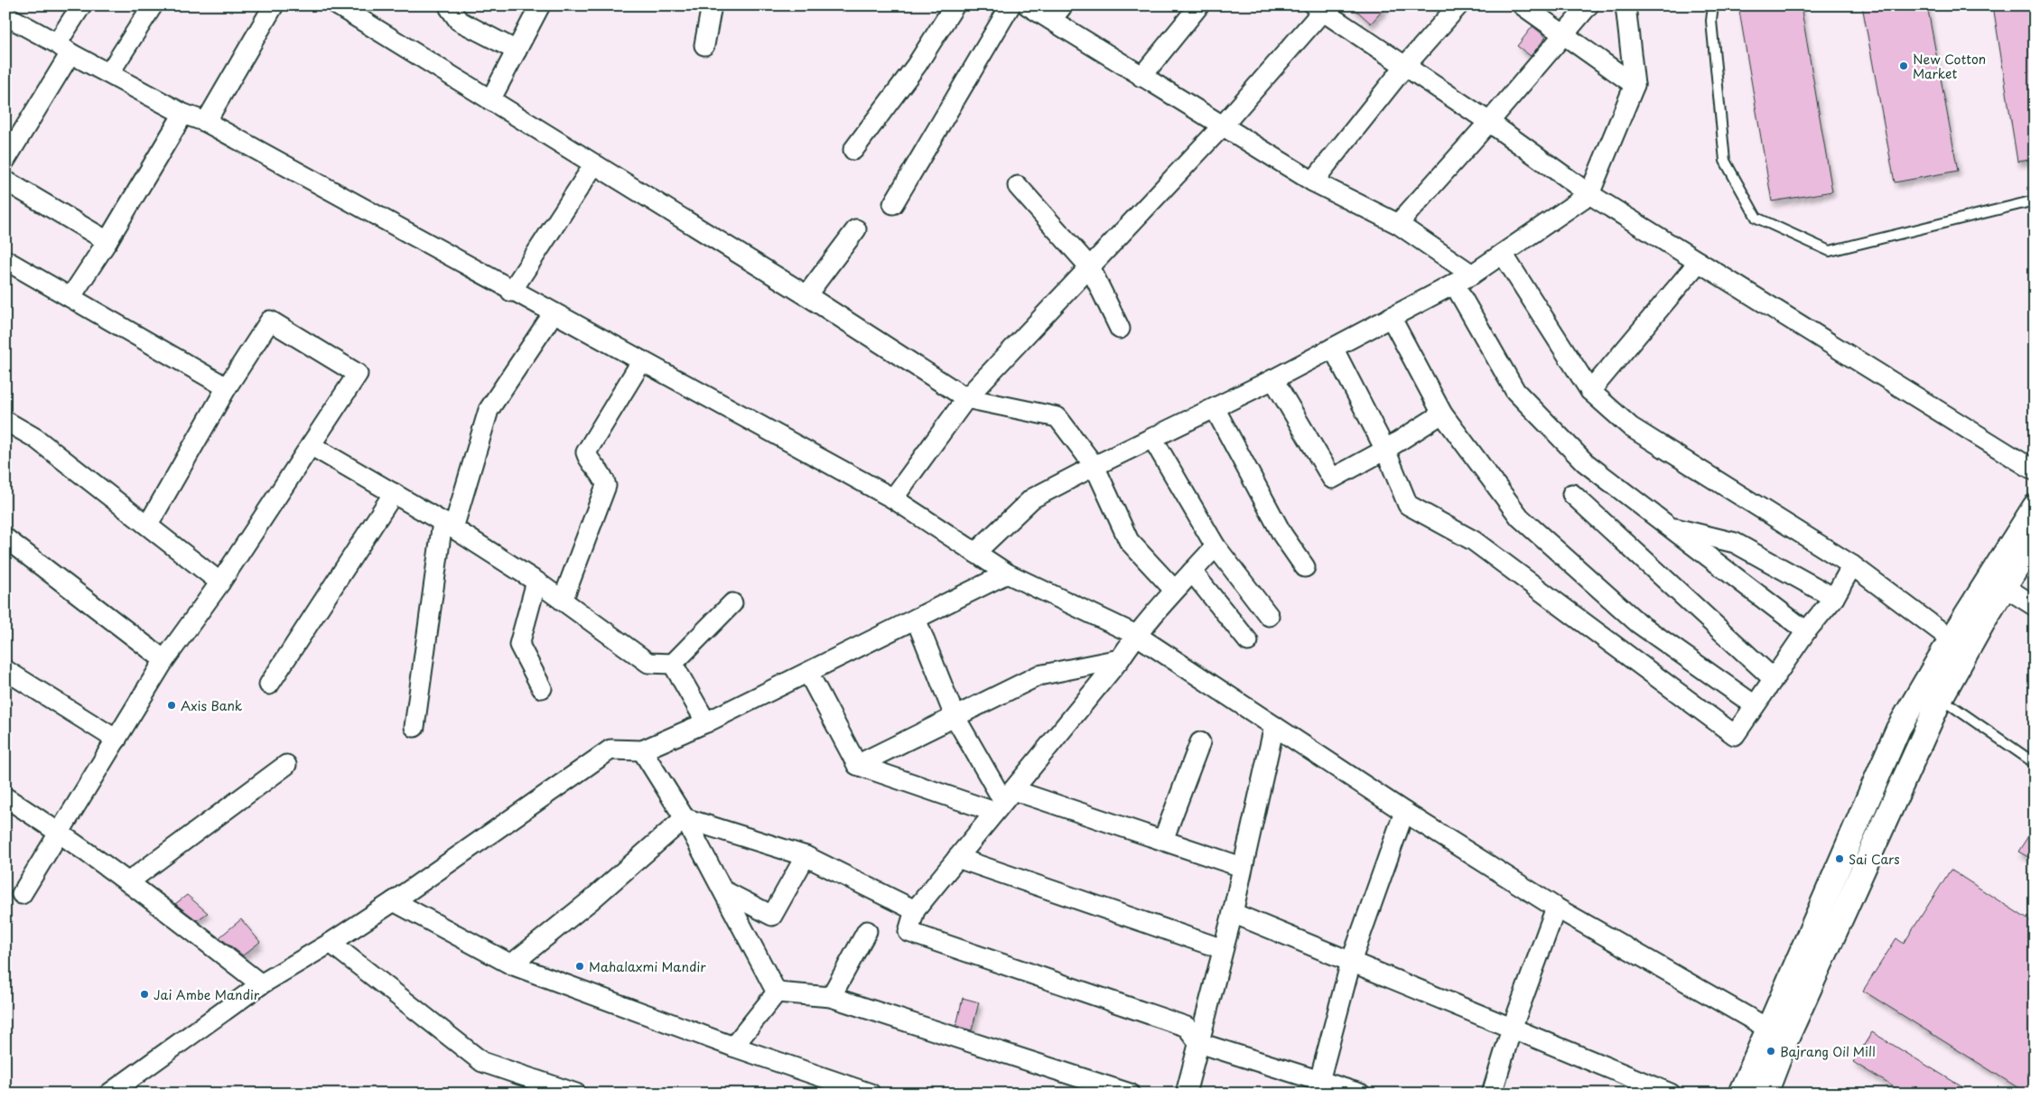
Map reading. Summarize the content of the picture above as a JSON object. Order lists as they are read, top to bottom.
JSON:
{
  "places": [
    "New Cotton Market",
    "Axis Bank",
    "Sai Cars",
    "Mahalaxmi Mandir",
    "Jai Ambe Mandir",
    "Bajrang Oil Mill"
  ]
}
